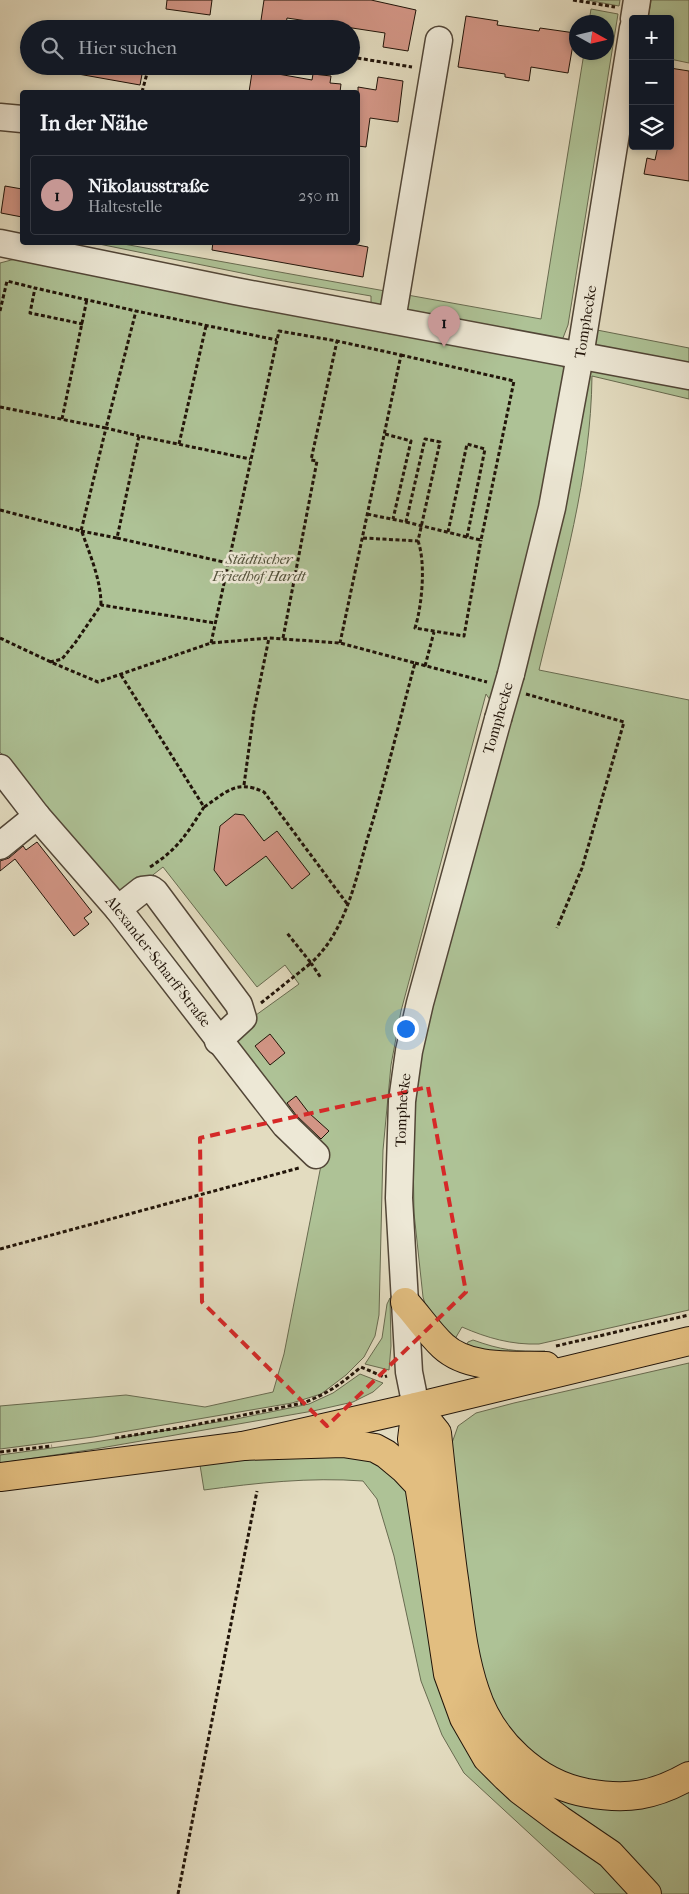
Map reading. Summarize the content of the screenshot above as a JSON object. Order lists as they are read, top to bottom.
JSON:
{
  "streets": {
    "street": ["Tomphecke", "Alexander-Scharff-Straße"]
  },
  "parks": ["Städtischer Friedhof Hardt"],
  "north": "right",
  "page": {
    "map_buttons": ["+", "−"],
    "search": "Hier suchen",
    "heading": "In der Nähe",
    "list": [
      {
        "mark": "1",
        "name": "Nikolausstraße",
        "note": "Haltestelle",
        "value": "250 m"
      }
    ],
    "pins": "1"
  }
}
